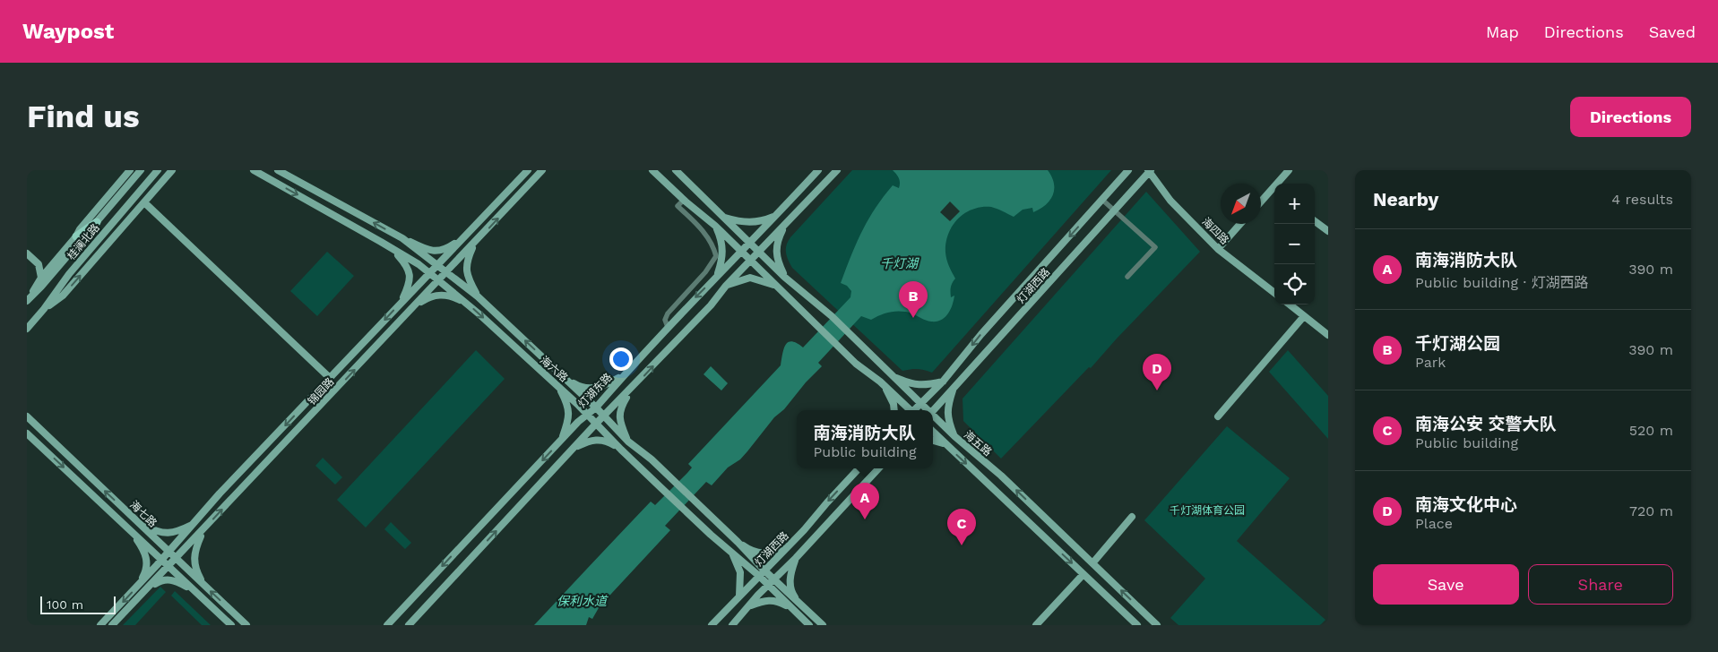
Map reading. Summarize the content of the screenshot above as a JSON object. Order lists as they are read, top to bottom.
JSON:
{
  "streets": {
    "main road": [
      "海四路",
      "桂澜北路",
      "灯湖西路",
      "海六路",
      "灯湖东路",
      "锦园路",
      "海五路",
      "海七路"
    ]
  },
  "crossings": [
    ["海四路", "灯湖西路"],
    ["灯湖西路", "海六路"],
    ["灯湖西路", "海五路"],
    ["海六路", "灯湖东路"],
    ["海六路", "锦园路"],
    ["灯湖东路", "海五路"],
    ["锦园路", "海七路"]
  ],
  "water": ["千灯湖", "保利水道"],
  "parks": ["千灯湖体育公园"],
  "scale_bar": "100 m",
  "north": "bottom left",
  "page": {
    "header": "Waypost",
    "nav": ["Map", "Directions", "Saved"],
    "buttons": [
      "Directions",
      ["Save", "Share"]
    ],
    "title": "Find us",
    "heading": ["Nearby", "4 results"],
    "map_buttons": ["+", "−"],
    "list": [
      {
        "mark": "A",
        "name": "南海消防大队",
        "note": "Public building · 灯湖西路",
        "value": "390 m"
      },
      {
        "mark": "B",
        "name": "千灯湖公园",
        "note": "Park",
        "value": "390 m"
      },
      {
        "mark": "C",
        "name": "南海公安 交警大队",
        "note": "Public building",
        "value": "520 m"
      },
      {
        "mark": "D",
        "name": "南海文化中心",
        "note": "Place",
        "value": "720 m"
      }
    ],
    "pins": [
      "B",
      "D",
      "A",
      "C"
    ],
    "popup": ["南海消防大队", "Public building"],
    "scale": "100 m"
  }
}
